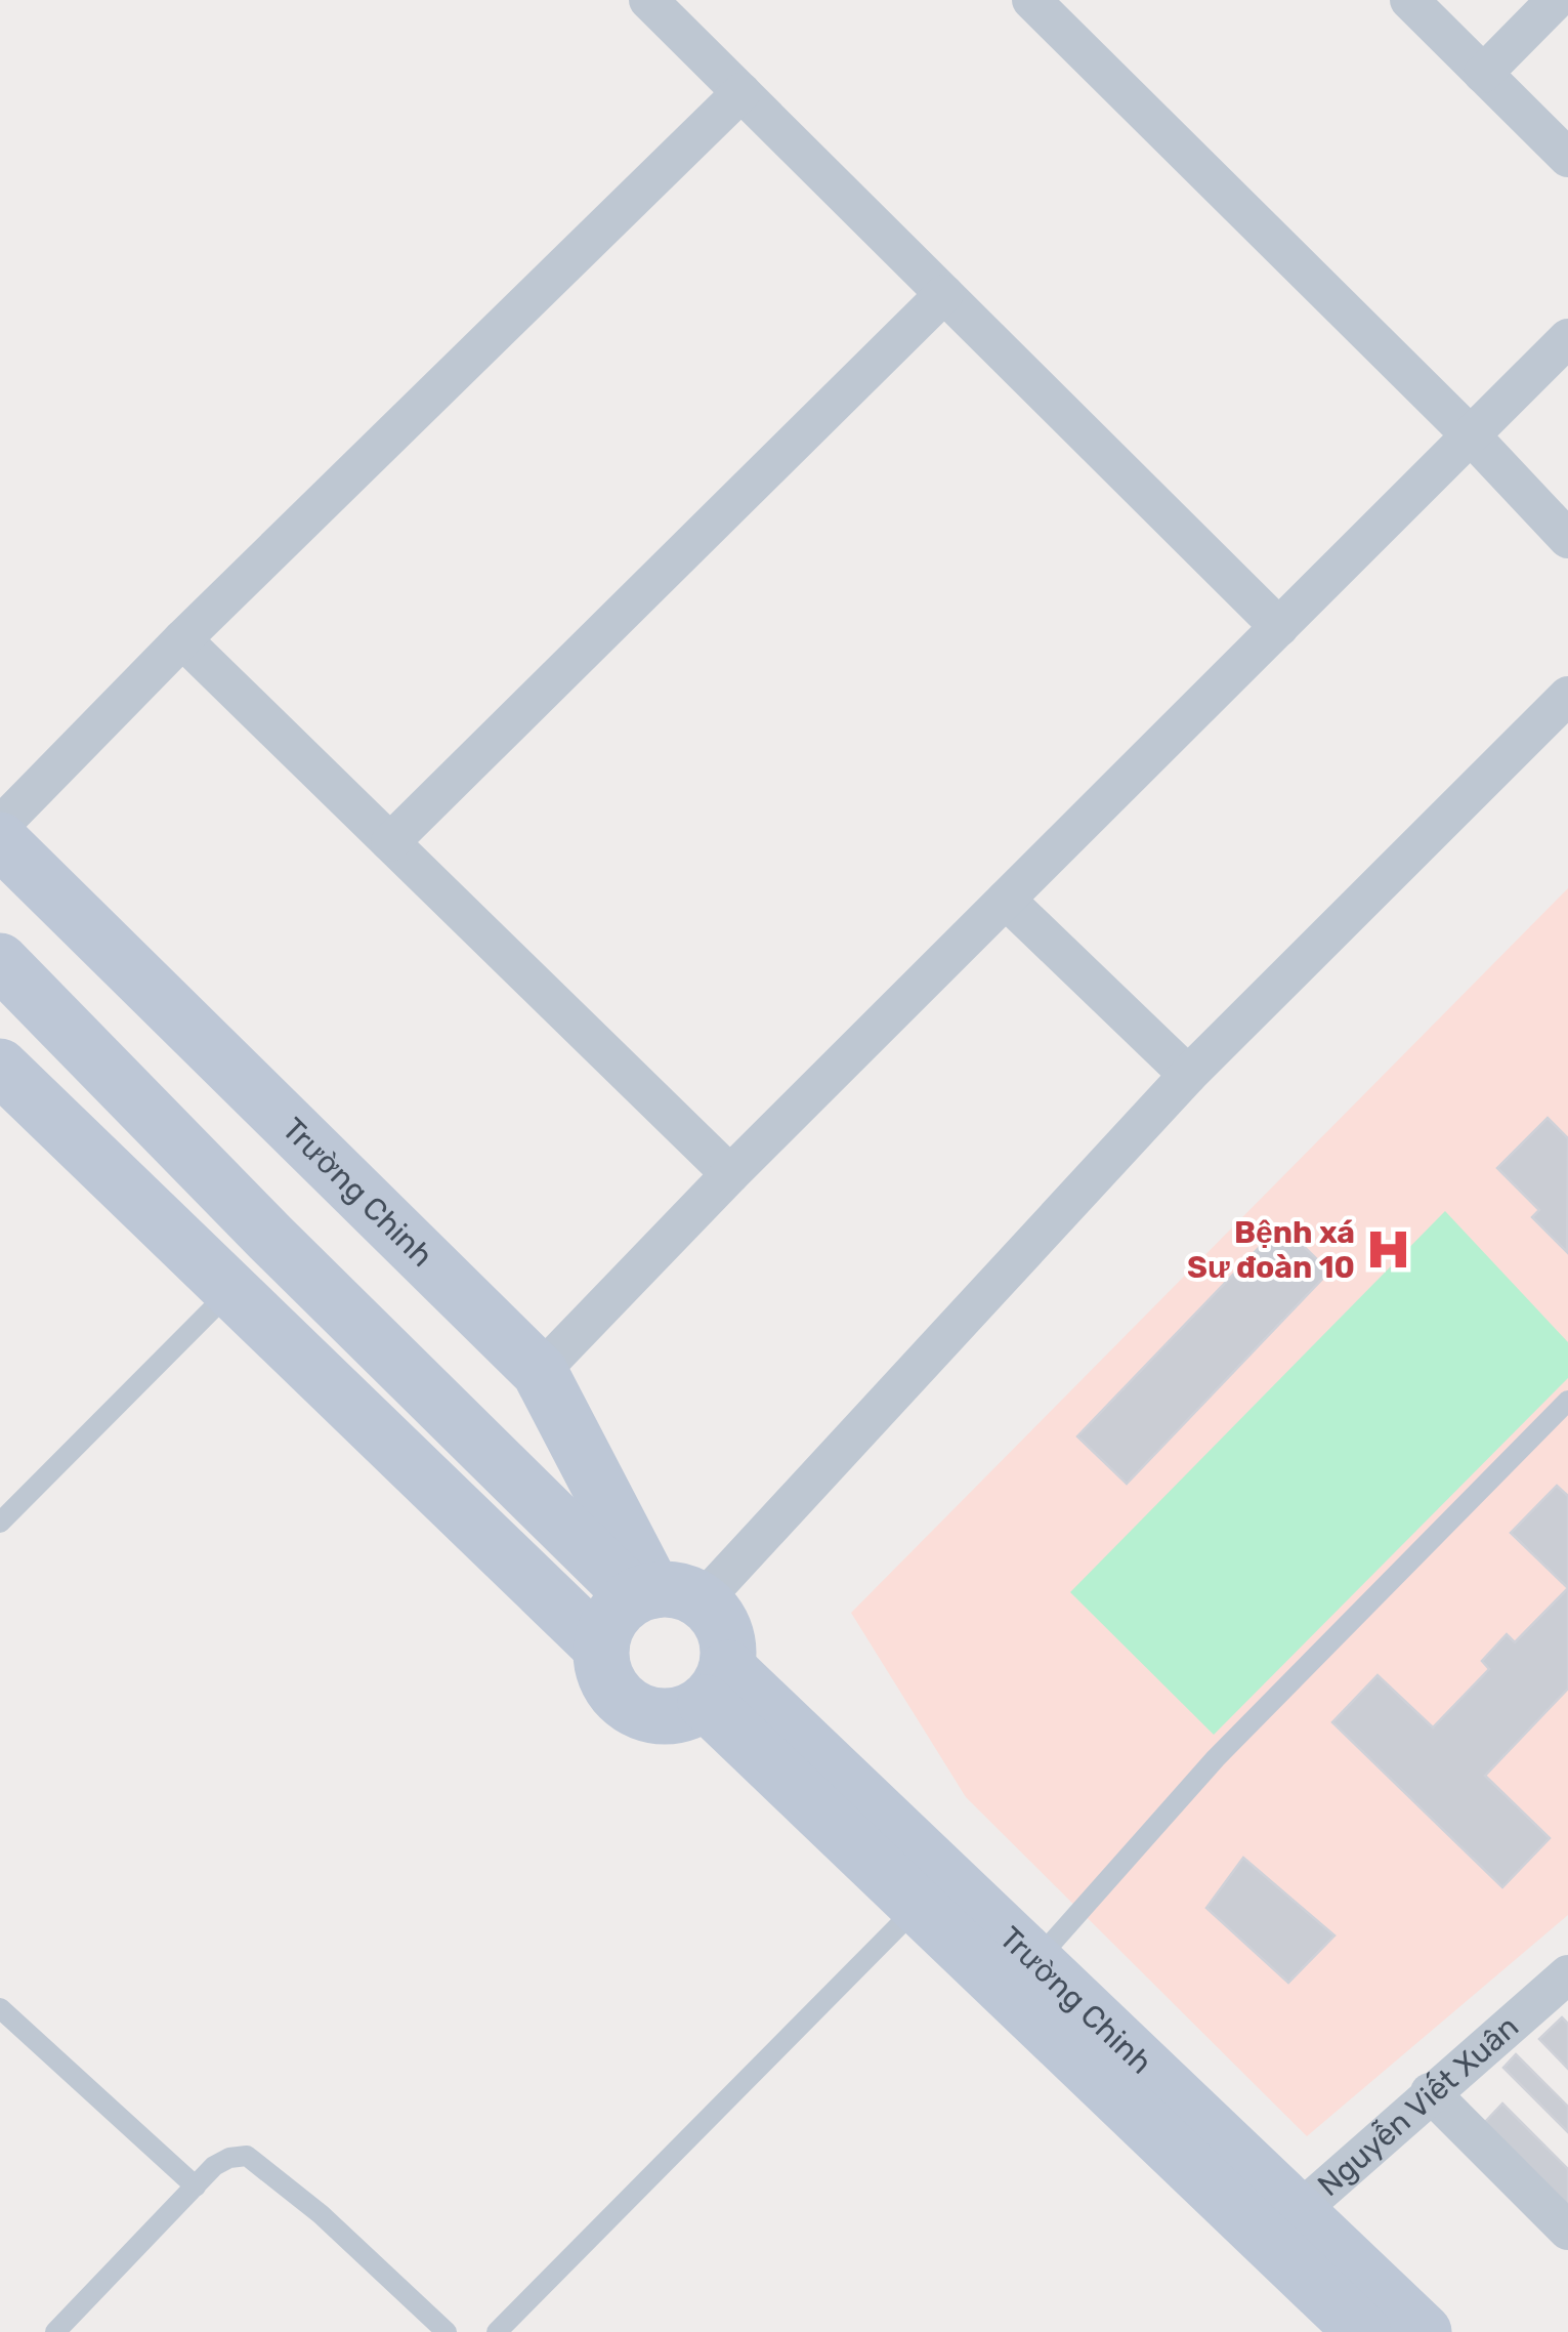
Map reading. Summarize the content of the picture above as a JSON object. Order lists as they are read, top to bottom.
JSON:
{
  "streets": {
    "street": ["Trường Chinh", "Nguyễn Viết Xuân"]
  },
  "crossings": [
    ["Trường Chinh", "Nguyễn Viết Xuân"]
  ],
  "places": {
    "hospital": ["Bệnh xá Sư đoàn 10"]
  }
}
